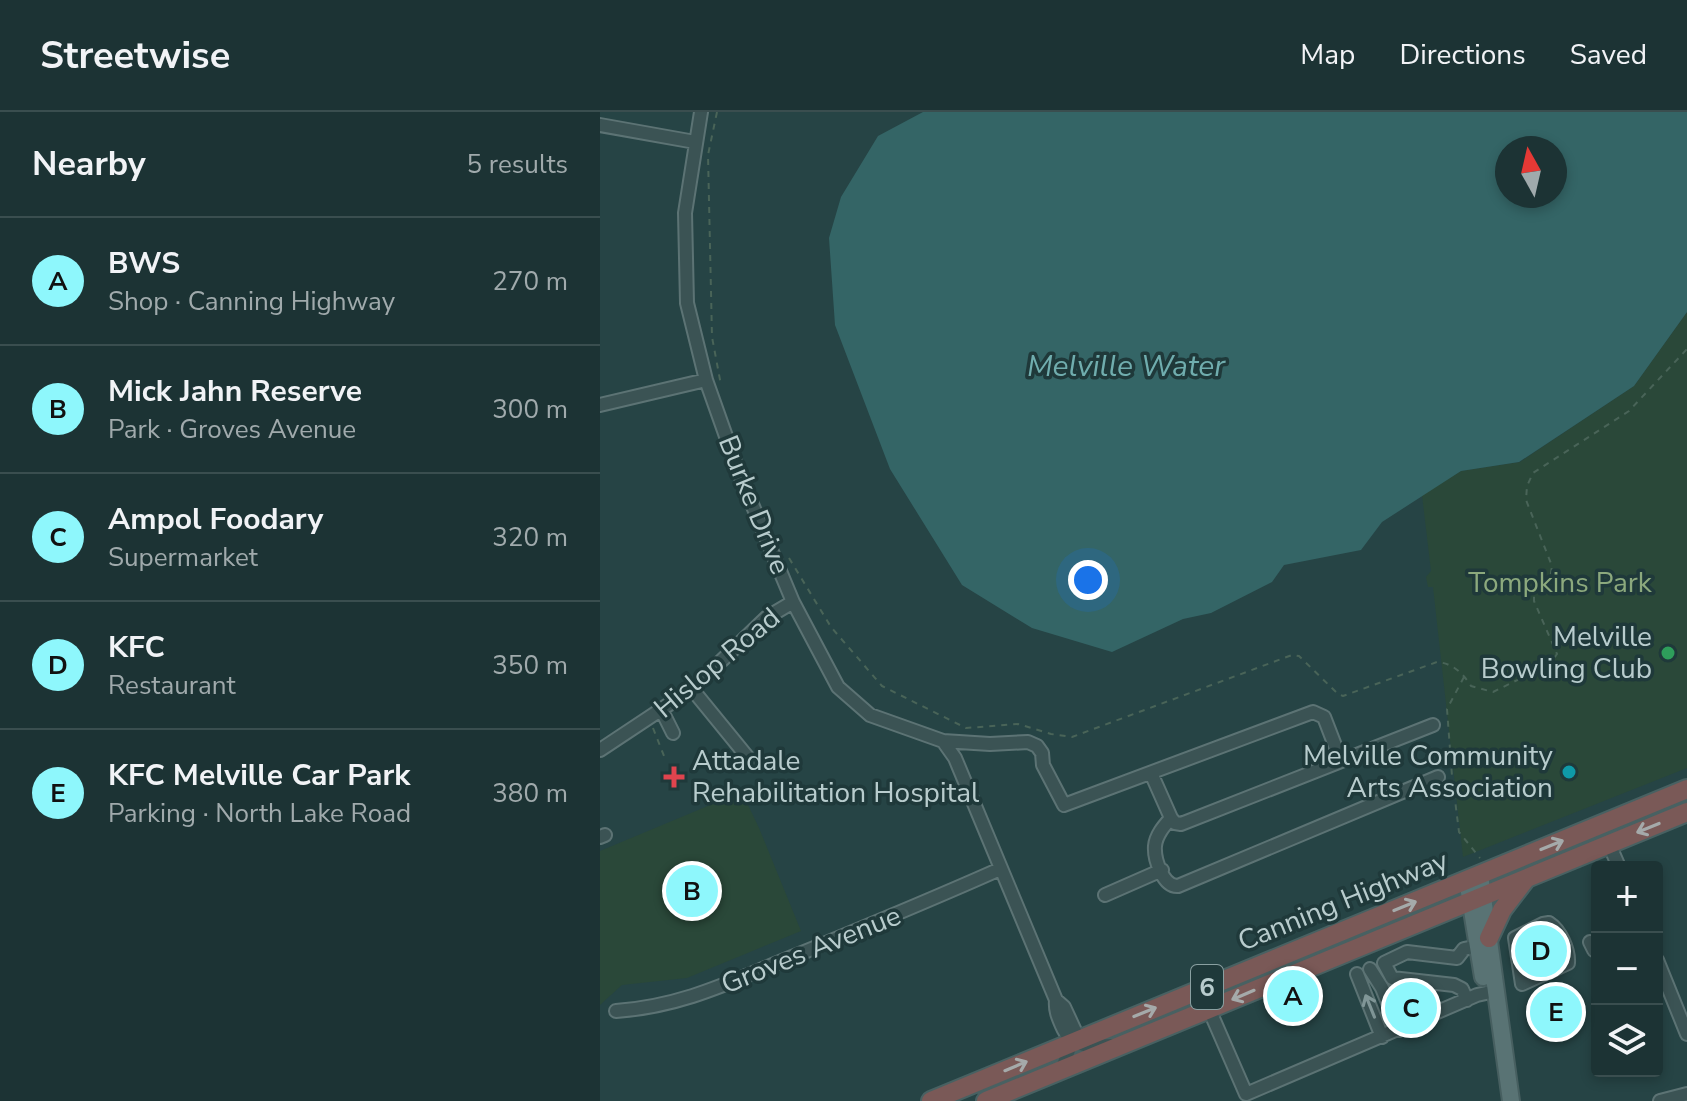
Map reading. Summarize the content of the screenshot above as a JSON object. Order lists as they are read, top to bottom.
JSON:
{
  "streets": {
    "highway": ["Canning Highway", "6"],
    "street": ["Burke Drive", "Hislop Road", "Groves Avenue"]
  },
  "crossings": [
    ["Burke Drive", "Hislop Road"]
  ],
  "water": ["Melville Water"],
  "parks": ["Tompkins Park"],
  "places": {
    "other": ["Melville Bowling Club", "Melville Community Arts Association"],
    "health": ["Attadale Rehabilitation Hospital"]
  },
  "north": "top",
  "page": {
    "header": "Streetwise",
    "nav": ["Map", "Directions", "Saved"],
    "heading": ["Nearby", "5 results"],
    "list": [
      {
        "mark": "A",
        "name": "BWS",
        "note": "Shop · Canning Highway",
        "value": "270 m"
      },
      {
        "mark": "B",
        "name": "Mick Jahn Reserve",
        "note": "Park · Groves Avenue",
        "value": "300 m"
      },
      {
        "mark": "C",
        "name": "Ampol Foodary",
        "note": "Supermarket",
        "value": "320 m"
      },
      {
        "mark": "D",
        "name": "KFC",
        "note": "Restaurant",
        "value": "350 m"
      },
      {
        "mark": "E",
        "name": "KFC Melville Car Park",
        "note": "Parking · North Lake Road",
        "value": "380 m"
      }
    ],
    "map_buttons": ["+", "−"],
    "pins": [
      "B",
      "D",
      "A",
      "C",
      "E"
    ]
  }
}
